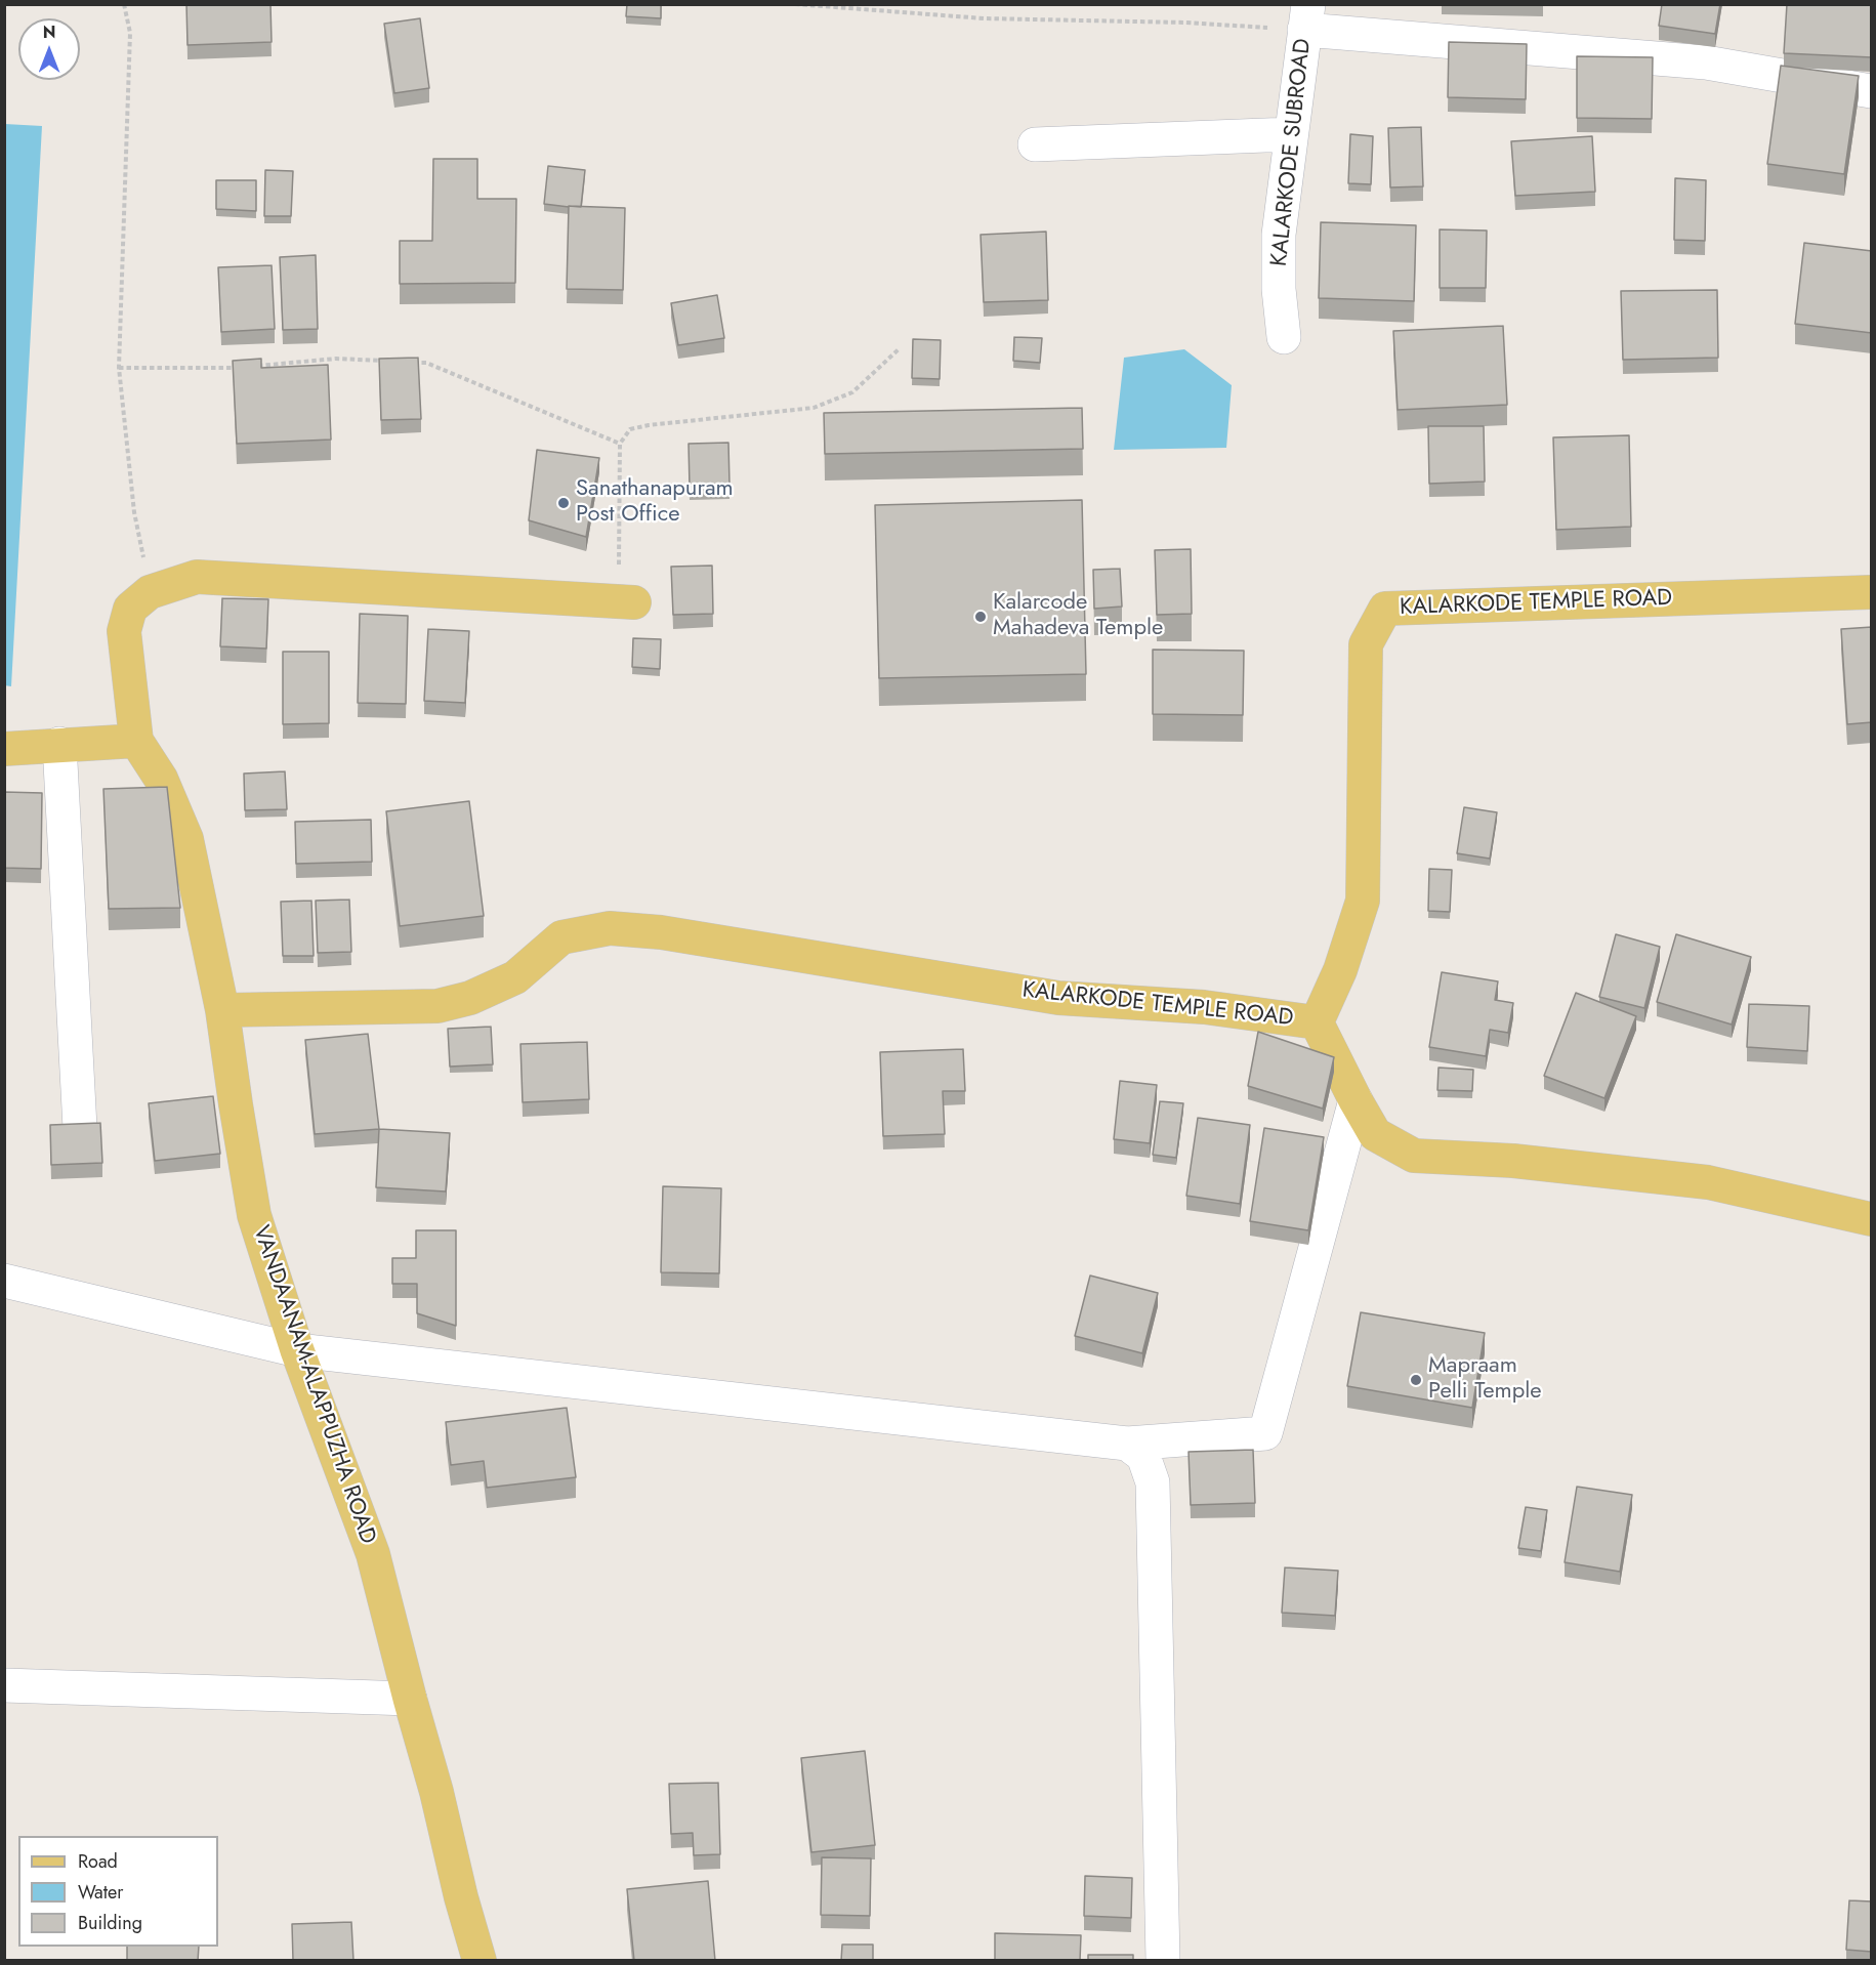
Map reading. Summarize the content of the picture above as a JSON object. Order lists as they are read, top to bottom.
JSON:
{
  "streets": {
    "main road": ["KALARKODE TEMPLE ROAD", "VANDAANAM-ALAPPUZHA ROAD"],
    "street": ["KALARKODE SUBROAD"]
  },
  "crossings": [
    ["KALARKODE TEMPLE ROAD", "VANDAANAM-ALAPPUZHA ROAD"]
  ],
  "places": ["Sanathanapuram Post Office", "Kalarcode Mahadeva Temple", "Mapraam Pelli Temple"],
  "legend": ["Road", "Water", "Building"],
  "north": "top"
}
